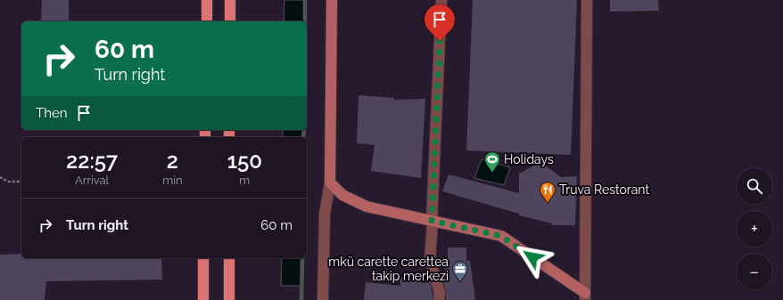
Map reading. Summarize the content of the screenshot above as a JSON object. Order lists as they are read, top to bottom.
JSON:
{
  "places": {
    "sports": ["Holidays"],
    "restaurant": ["Truva Restorant"],
    "office": ["mkü carette carettea takip merkezi"]
  },
  "page": {
    "turn": ["60 m", "Turn right"],
    "then": "Then",
    "eta": [
      "22:57",
      "Arrival",
      "2",
      "min",
      "150",
      "m"
    ],
    "map_buttons": ["+", "−"],
    "list": [
      {
        "name": "Turn right",
        "value": "60 m"
      }
    ]
  }
}
